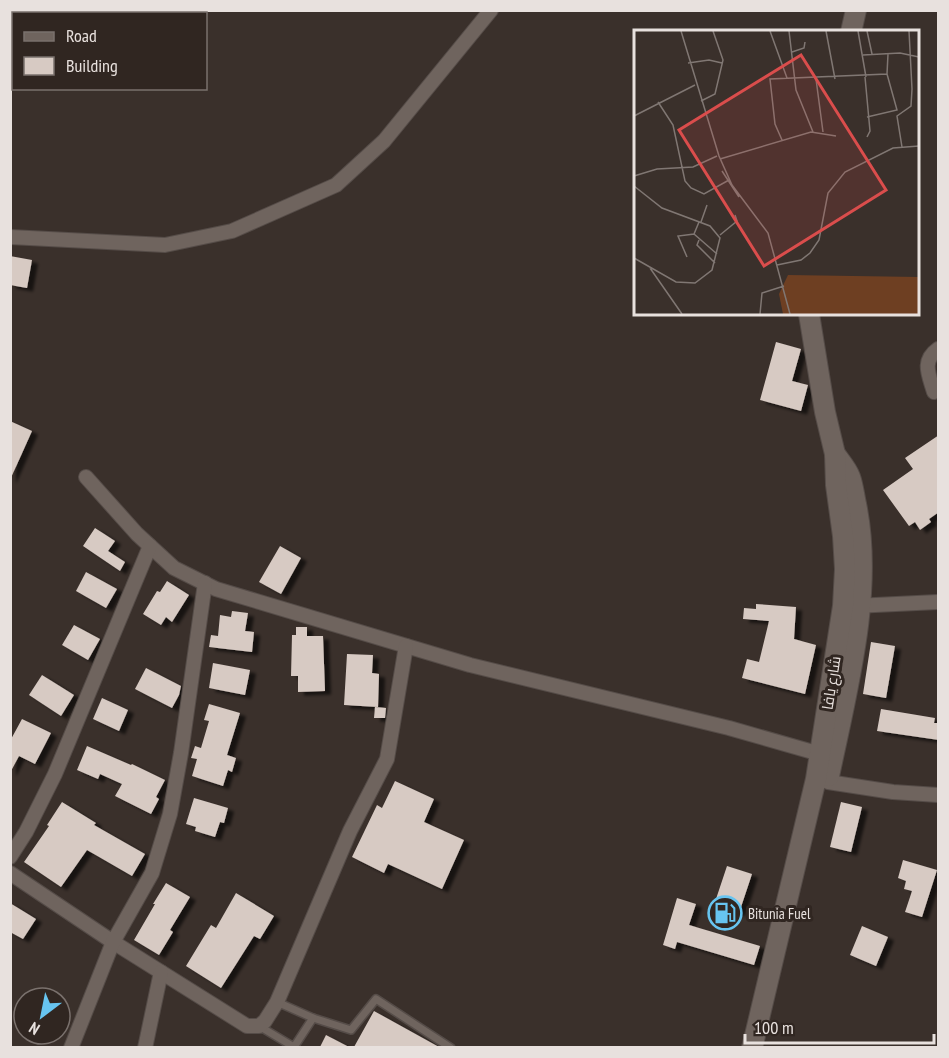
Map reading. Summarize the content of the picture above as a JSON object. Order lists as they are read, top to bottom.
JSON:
{
  "streets": {
    "street": ["شارع يافا"]
  },
  "places": {
    "fuel station": ["Bitunia Fuel"]
  },
  "legend": ["Road", "Building"],
  "scale_bar": "100 m",
  "north": "bottom left"
}
